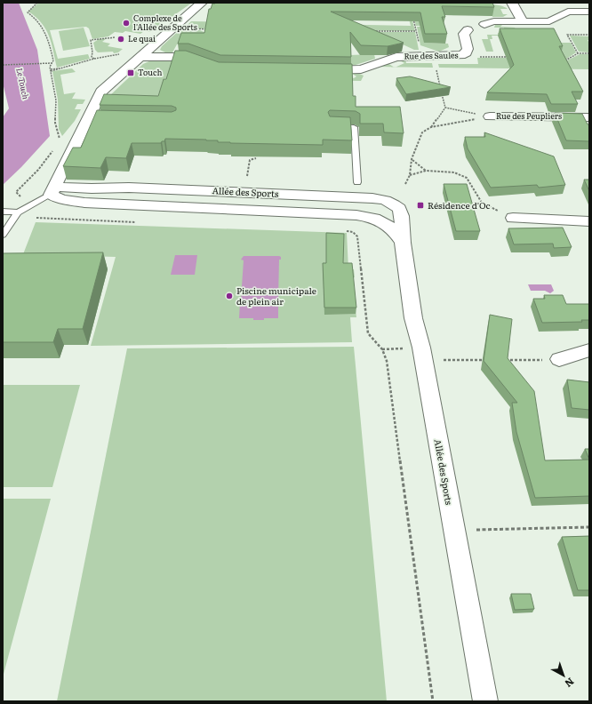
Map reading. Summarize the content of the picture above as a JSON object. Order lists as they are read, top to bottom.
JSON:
{
  "streets": {
    "street": ["Rue des Saules", "Rue des Peupliers", "Allée des Sports"]
  },
  "water": ["Le Touch"],
  "places": {
    "other": ["Complexe de l'Allée des Sports", "Le quai", "Piscine municipale de plein air"],
    "transit": ["Touch", "Résidence d'Oc"]
  },
  "north": "bottom right"
}
